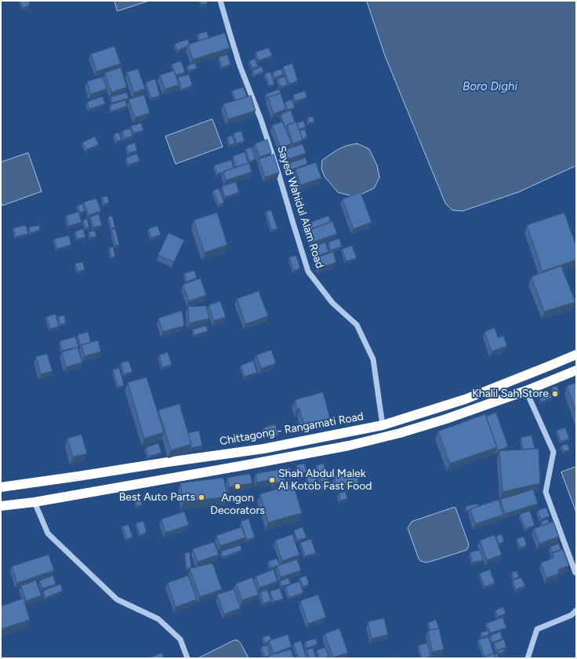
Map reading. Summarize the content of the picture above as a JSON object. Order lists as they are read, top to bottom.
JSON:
{
  "streets": {
    "highway": ["Chittagong - Rangamati Road"],
    "street": ["Sayed Wahidul Alam Road"]
  },
  "crossings": [
    ["Sayed Wahidul Alam Road", "Chittagong - Rangamati Road"]
  ],
  "water": ["Boro Dighi"],
  "places": [
    "Khalil Sah Store",
    "Shah Abdul Malek Al Kotob Fast Food",
    "Angon Decorators",
    "Best Auto Parts"
  ]
}
